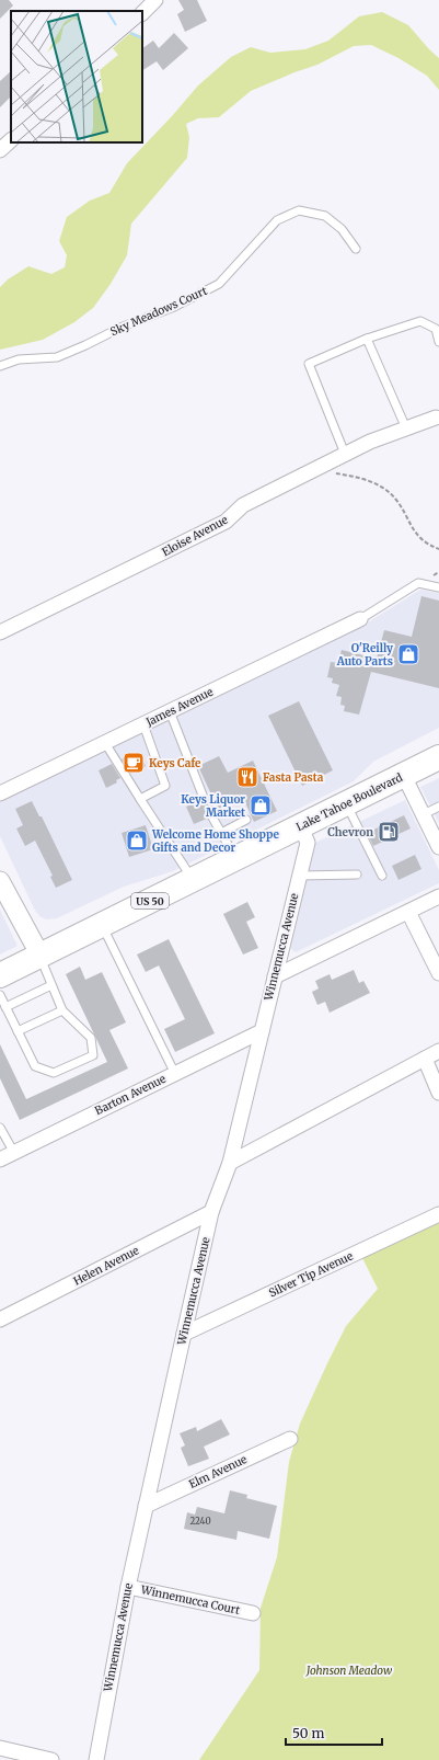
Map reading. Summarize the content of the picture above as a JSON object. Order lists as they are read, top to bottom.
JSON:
{
  "streets": {
    "highway": ["Lake Tahoe Boulevard", "US 50"],
    "street": [
      "Eloise Avenue",
      "James Avenue",
      "Winnemucca Avenue",
      "Barton Avenue",
      "Helen Avenue",
      "Silver Tip Avenue",
      "Elm Avenue",
      "Winnemucca Court"
    ],
    "lane": ["Sky Meadows Court"]
  },
  "crossings": [
    ["Lake Tahoe Boulevard", "Winnemucca Avenue"],
    ["Winnemucca Avenue", "Barton Avenue"],
    ["Winnemucca Avenue", "Helen Avenue"],
    ["Winnemucca Avenue", "Silver Tip Avenue"],
    ["Winnemucca Avenue", "Elm Avenue"],
    ["Winnemucca Avenue", "Winnemucca Court"]
  ],
  "parks": ["Johnson Meadow"],
  "places": {
    "shop": ["O'Reilly Auto Parts", "Keys Liquor Market", "Welcome Home Shoppe Gifts and Decor"],
    "cafe": ["Keys Cafe"],
    "restaurant": ["Fasta Pasta"],
    "fuel station": ["Chevron"]
  },
  "house_numbers": ["2240"],
  "scale_bar": "50 m"
}
